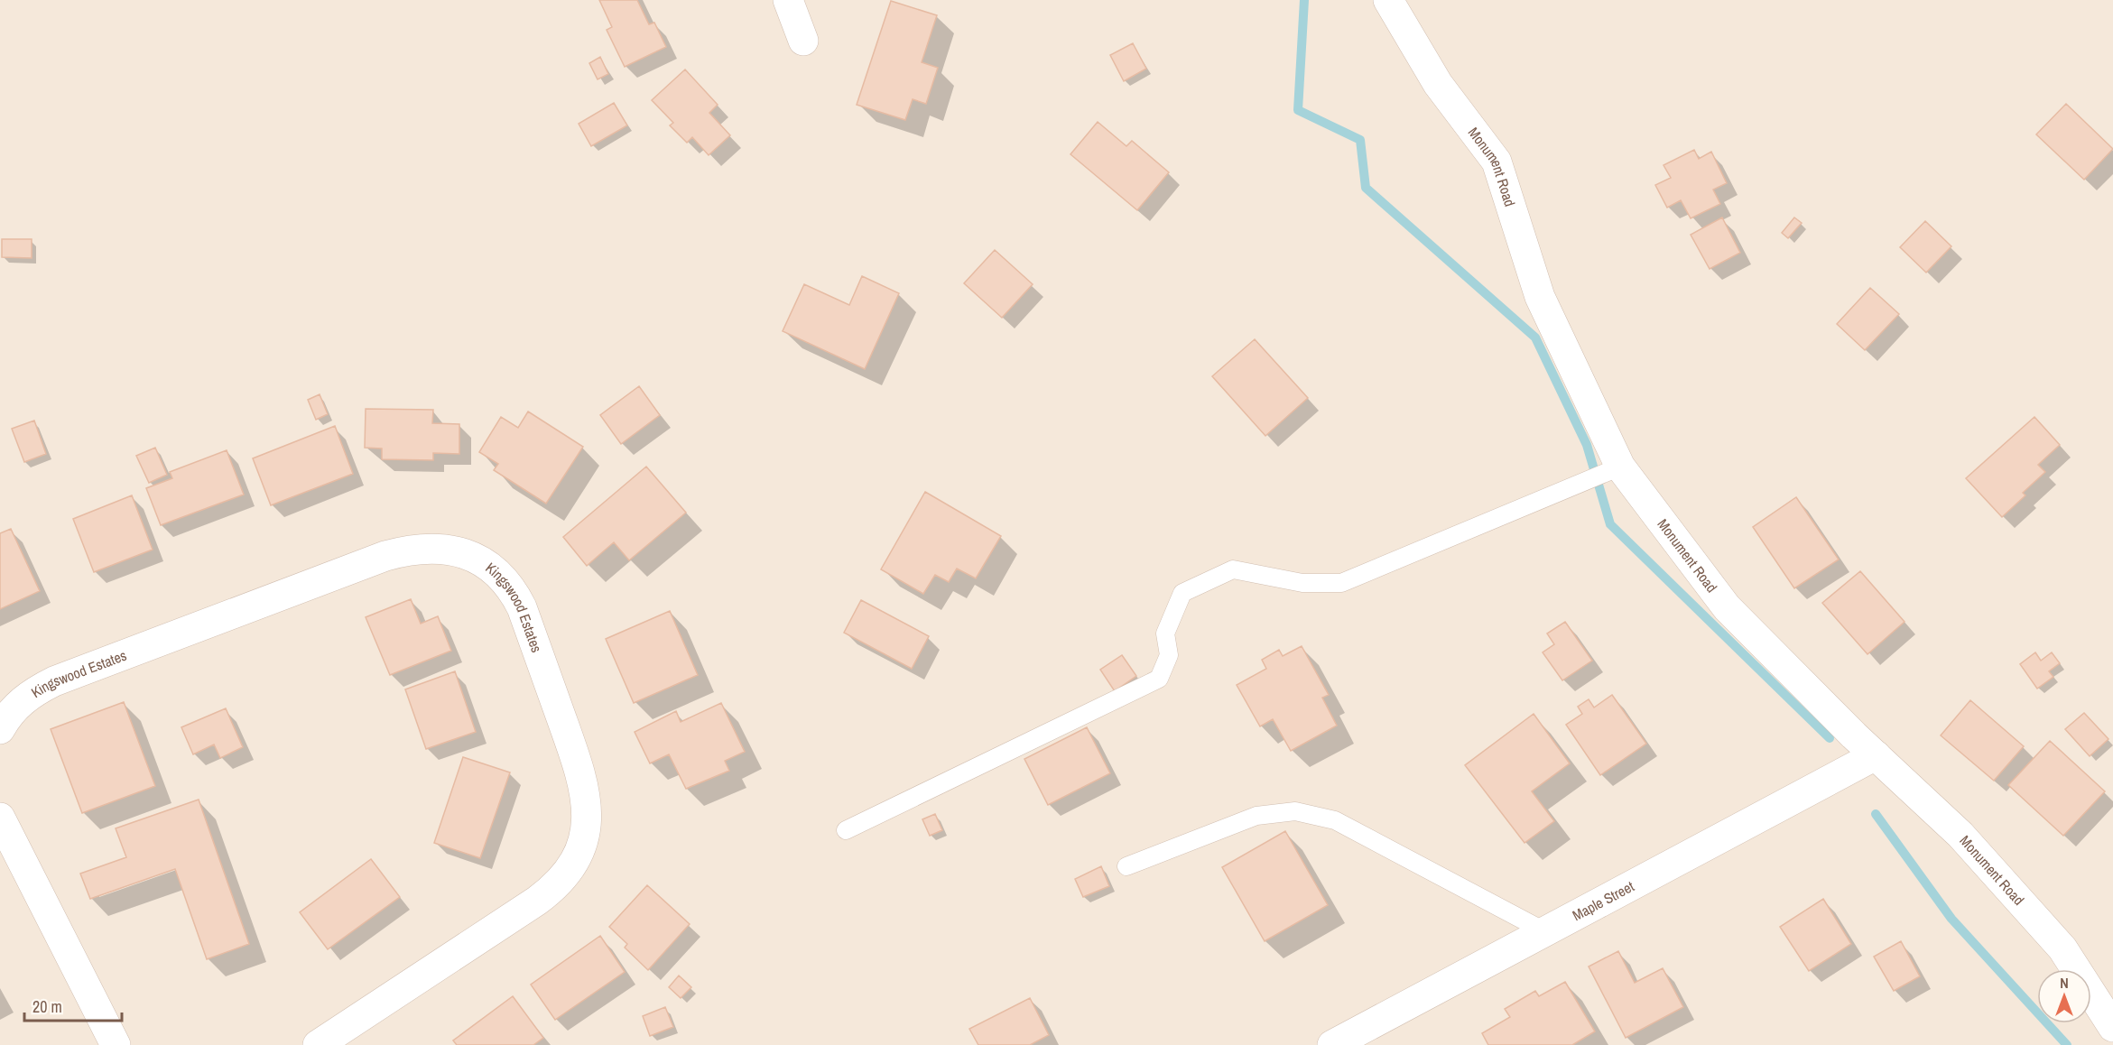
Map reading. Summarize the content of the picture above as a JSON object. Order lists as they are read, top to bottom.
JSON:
{
  "streets": {
    "street": ["Monument Road", "Kingswood Estates", "Maple Street"]
  },
  "crossings": [
    ["Monument Road", "Maple Street"]
  ],
  "scale_bar": "20 m",
  "north": "top"
}
